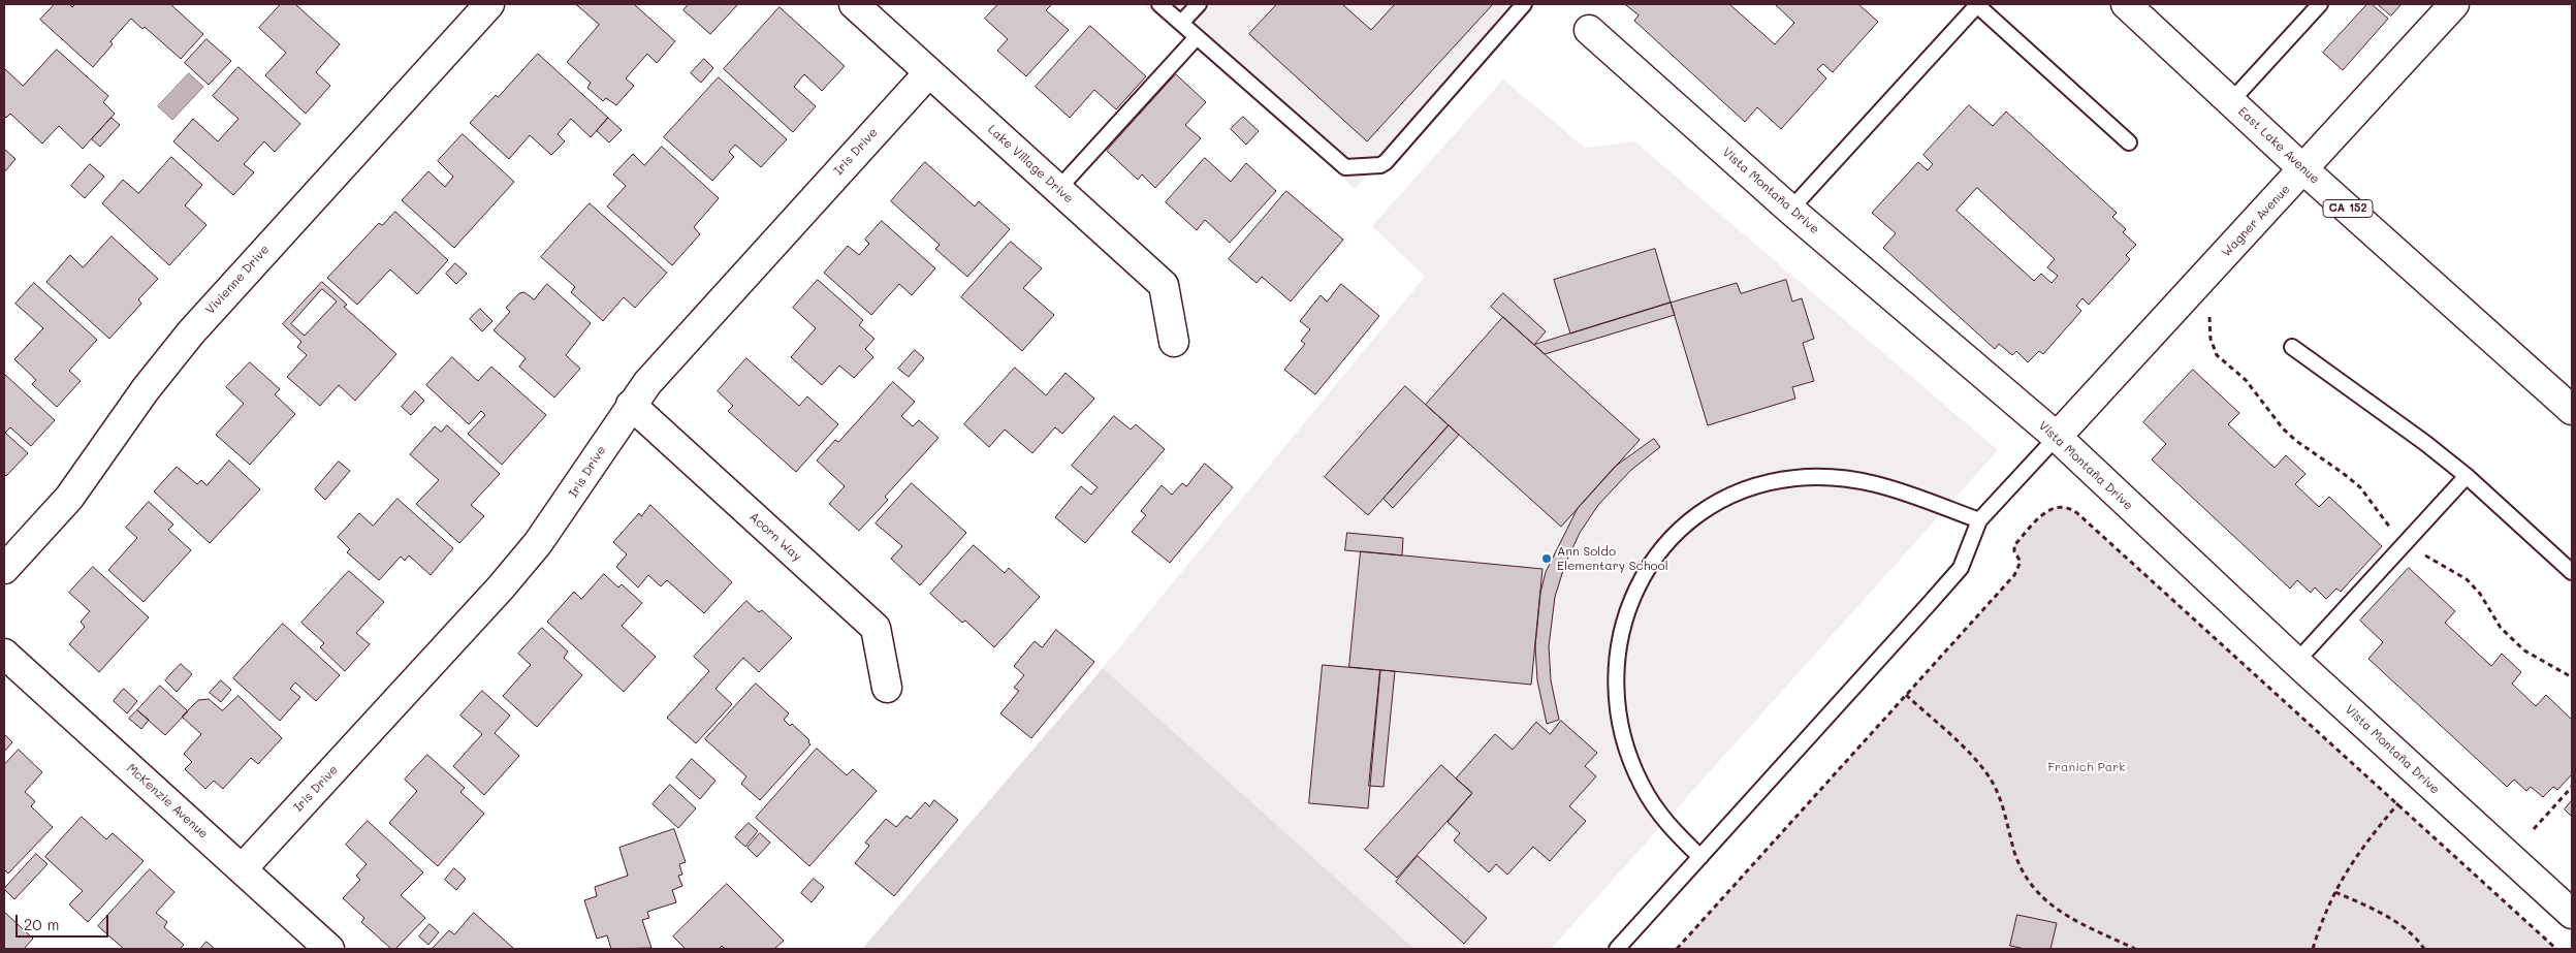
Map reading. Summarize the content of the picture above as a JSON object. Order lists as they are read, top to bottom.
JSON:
{
  "streets": {
    "street": [
      "East Lake Avenue",
      "Iris Drive",
      "Lake Village Drive",
      "Vista Montaña Drive",
      "CA 152",
      "Wagner Avenue",
      "Vivienne Drive",
      "Acorn Way",
      "McKenzie Avenue"
    ]
  },
  "crossings": [
    ["East Lake Avenue", "Wagner Avenue"],
    ["Iris Drive", "Lake Village Drive"],
    ["Iris Drive", "Acorn Way"],
    ["Iris Drive", "McKenzie Avenue"],
    ["Vista Montaña Drive", "Wagner Avenue"]
  ],
  "parks": ["Franich Park"],
  "places": ["Ann Soldo Elementary School"],
  "scale_bar": "20 m"
}
